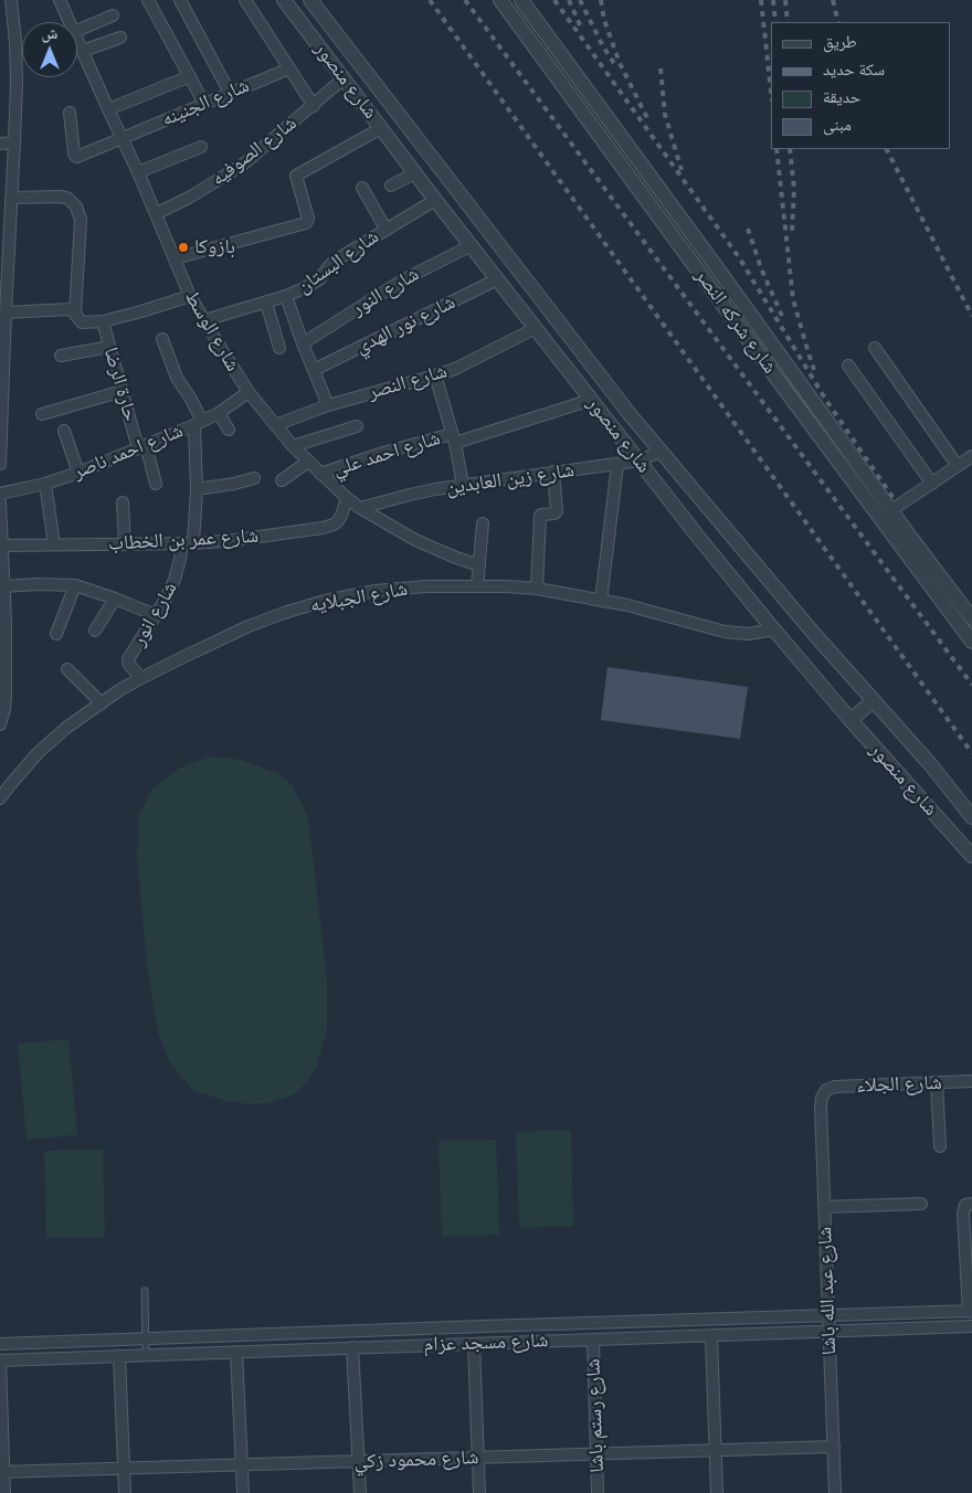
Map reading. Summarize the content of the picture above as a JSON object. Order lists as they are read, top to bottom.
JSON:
{
  "streets": {
    "street": [
      "شارع منصور",
      "شارع الجنينه",
      "شارع الصوفيه",
      "شارع البستان",
      "شارع النور",
      "شارع شركه النصر",
      "شارع نور الهدي",
      "شارع الوسط",
      "شارع النصر",
      "حارة الرضا",
      "شارع احمد ناصر",
      "شارع احمد علي",
      "شارع زين العابدين",
      "شارع عمر بن الخطاب",
      "شارع الجبلايه",
      "شارع انور",
      "شارع الجلاء",
      "شارع عبد الله باشا",
      "شارع مسجد عزام",
      "شارع رستم باشا",
      "شارع محمود زكي"
    ]
  },
  "crossings": [
    ["شارع منصور", "شارع الصوفيه"],
    ["شارع منصور", "شارع البستان"],
    ["شارع منصور", "شارع النور"],
    ["شارع منصور", "شارع نور الهدي"],
    ["شارع منصور", "شارع النصر"],
    ["شارع منصور", "شارع احمد علي"],
    ["شارع منصور", "شارع زين العابدين"],
    ["شارع منصور", "شارع الجبلايه"],
    ["شارع الجنينه", "شارع الوسط"],
    ["شارع الصوفيه", "شارع الوسط"],
    ["شارع البستان", "شارع الوسط"],
    ["شارع الوسط", "شارع النصر"],
    ["شارع الوسط", "شارع احمد ناصر"],
    ["شارع الوسط", "شارع احمد علي"],
    ["شارع الوسط", "شارع زين العابدين"],
    ["شارع الوسط", "شارع عمر بن الخطاب"],
    ["حارة الرضا", "شارع احمد ناصر"],
    ["شارع احمد ناصر", "شارع انور"],
    ["شارع عمر بن الخطاب", "شارع انور"],
    ["شارع الجبلايه", "شارع انور"],
    ["شارع الجلاء", "شارع عبد الله باشا"],
    ["شارع عبد الله باشا", "شارع مسجد عزام"],
    ["شارع عبد الله باشا", "شارع محمود زكي"],
    ["شارع مسجد عزام", "شارع رستم باشا"],
    ["شارع رستم باشا", "شارع محمود زكي"]
  ],
  "places": ["بازوكا"],
  "legend": [
    "طريق",
    "سكة حديد",
    "حديقة",
    "مبنى"
  ],
  "north": "top"
}
